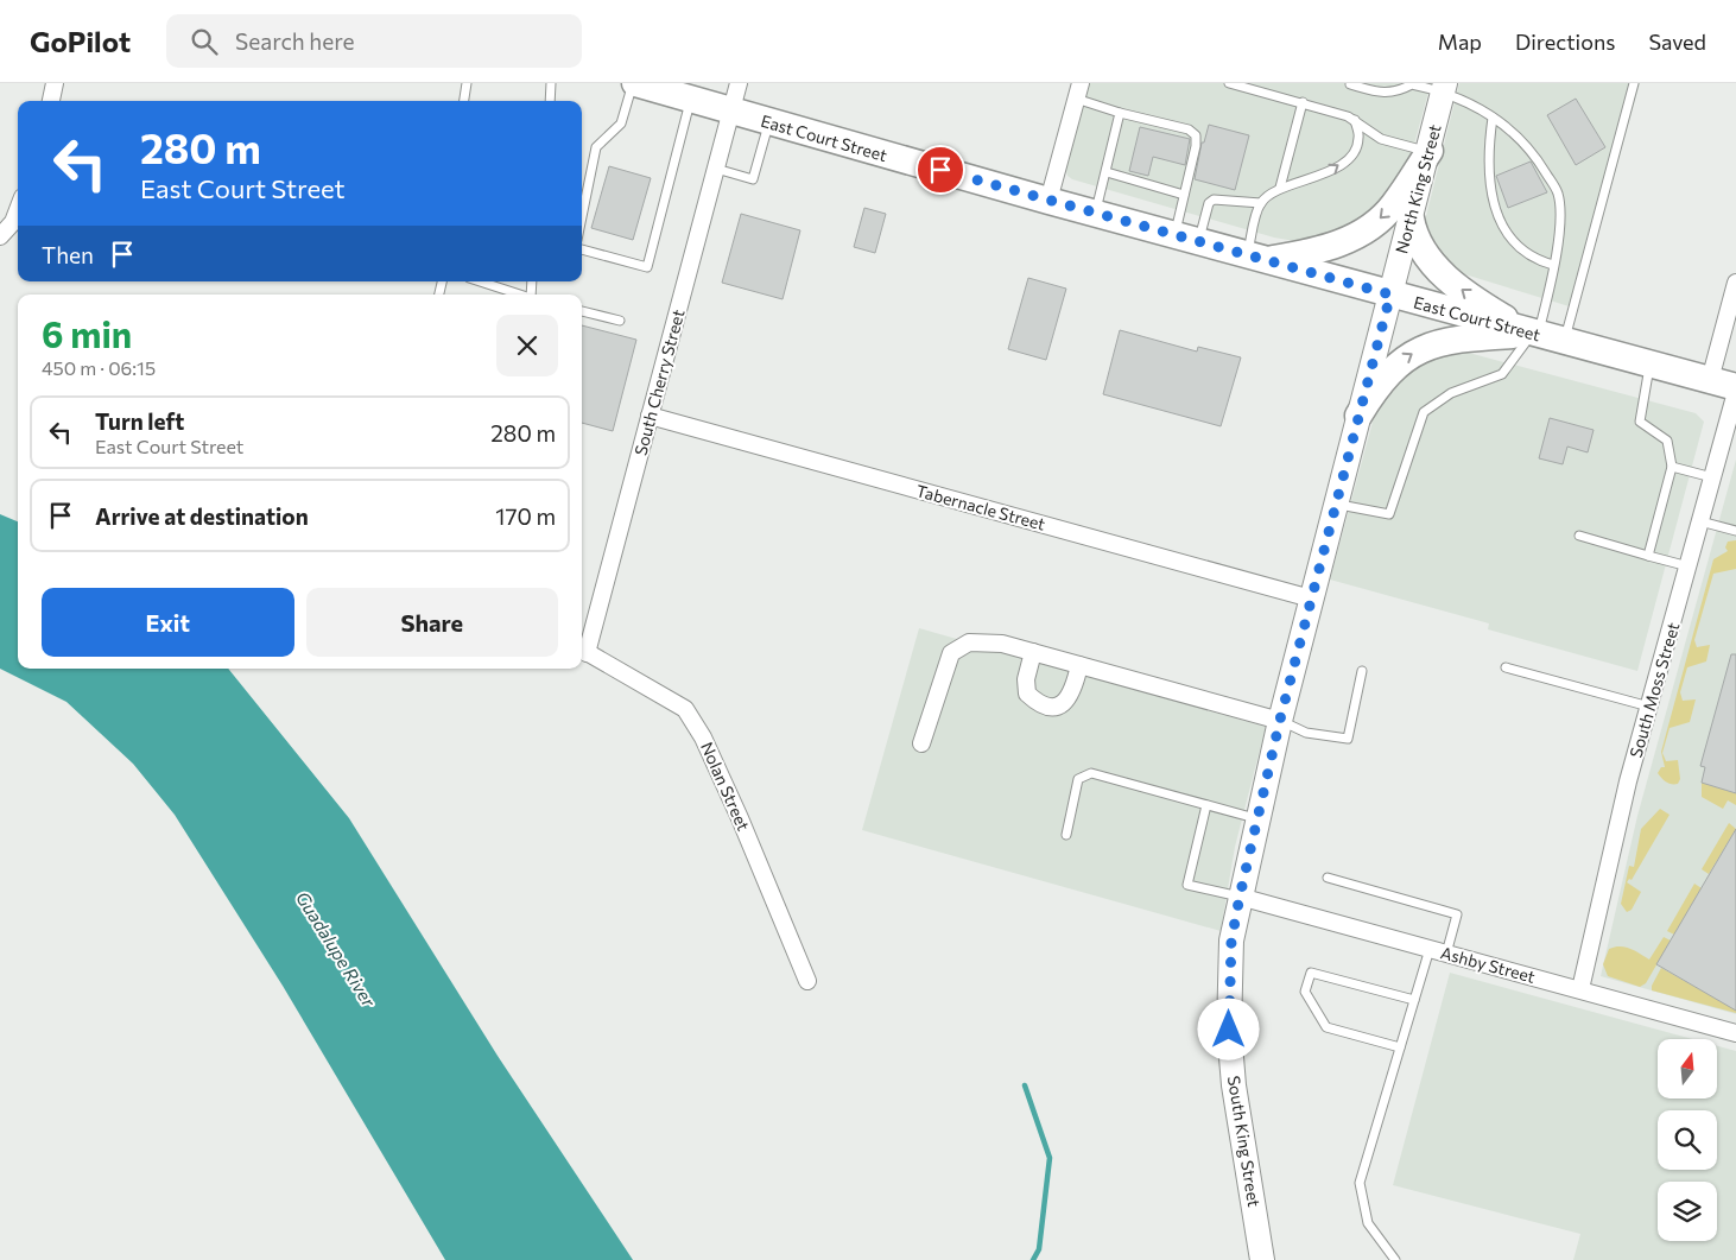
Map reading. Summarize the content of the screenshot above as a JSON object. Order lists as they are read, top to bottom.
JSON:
{
  "streets": {
    "main road": ["East Court Street", "North King Street", "South King Street"],
    "street": [
      "South Cherry Street",
      "Tabernacle Street",
      "South Moss Street",
      "Nolan Street",
      "Ashby Street"
    ]
  },
  "crossings": [
    ["East Court Street", "North King Street"],
    ["East Court Street", "South Cherry Street"],
    ["East Court Street", "South Moss Street"],
    ["East Court Street", "South King Street"],
    ["North King Street", "South King Street"],
    ["South Cherry Street", "Tabernacle Street"],
    ["South Cherry Street", "Nolan Street"],
    ["Tabernacle Street", "South King Street"],
    ["South Moss Street", "Ashby Street"],
    ["Ashby Street", "South King Street"]
  ],
  "water": ["Guadalupe River"],
  "north": "top",
  "page": {
    "header": "GoPilot",
    "search": "Search here",
    "nav": ["Map", "Directions", "Saved"],
    "turn": ["280 m", "East Court Street"],
    "then": "Then",
    "heading": ["6 min", "450 m · 06:15"],
    "list": [
      {
        "name": "Turn left",
        "note": "East Court Street",
        "value": "280 m"
      },
      {
        "name": "Arrive at destination",
        "value": "170 m"
      }
    ],
    "buttons": ["Exit", "Share"]
  }
}
